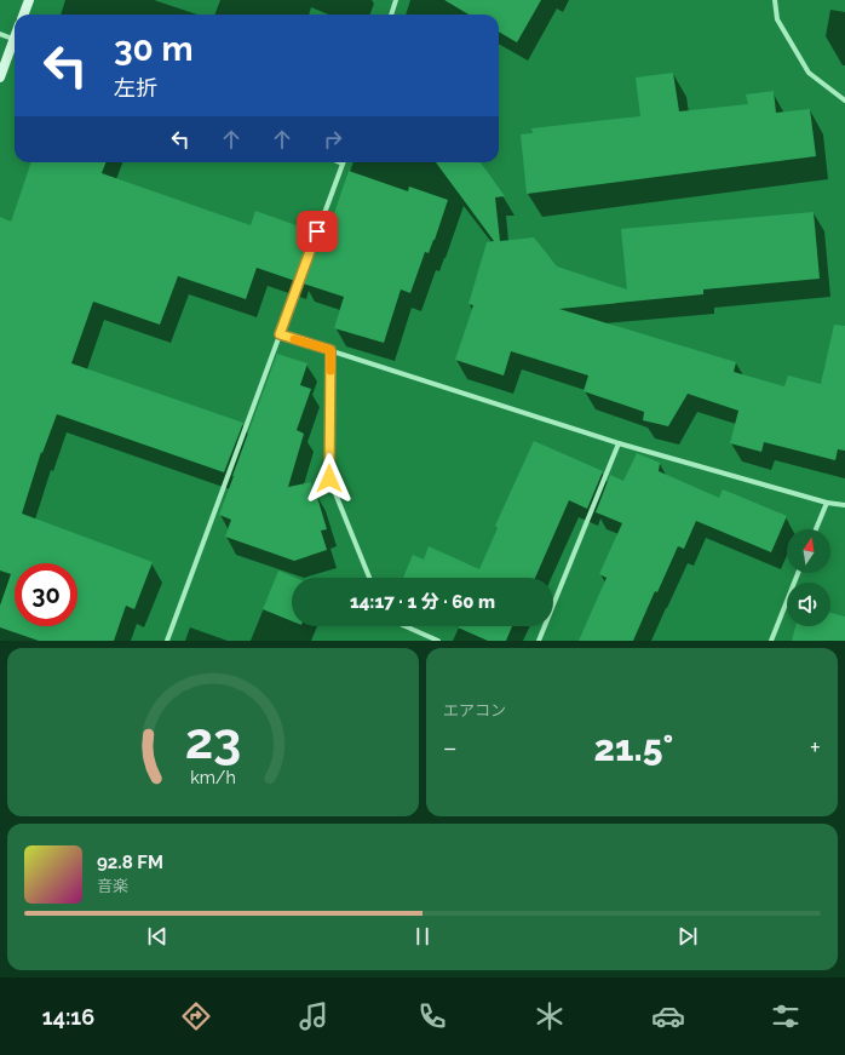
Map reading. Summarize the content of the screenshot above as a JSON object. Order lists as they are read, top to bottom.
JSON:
{
  "north": "top",
  "page": {
    "turn": ["30 m", "左折"],
    "limit": "30",
    "trip": "14:17 · 1 分 · 60 m",
    "tile": "エアコン",
    "heat": ["−", "21.5°", "+"],
    "song": ["92.8 FM", "音楽"],
    "tabs": "14:16",
    "gauge": ["23", "km/h"]
  }
}
